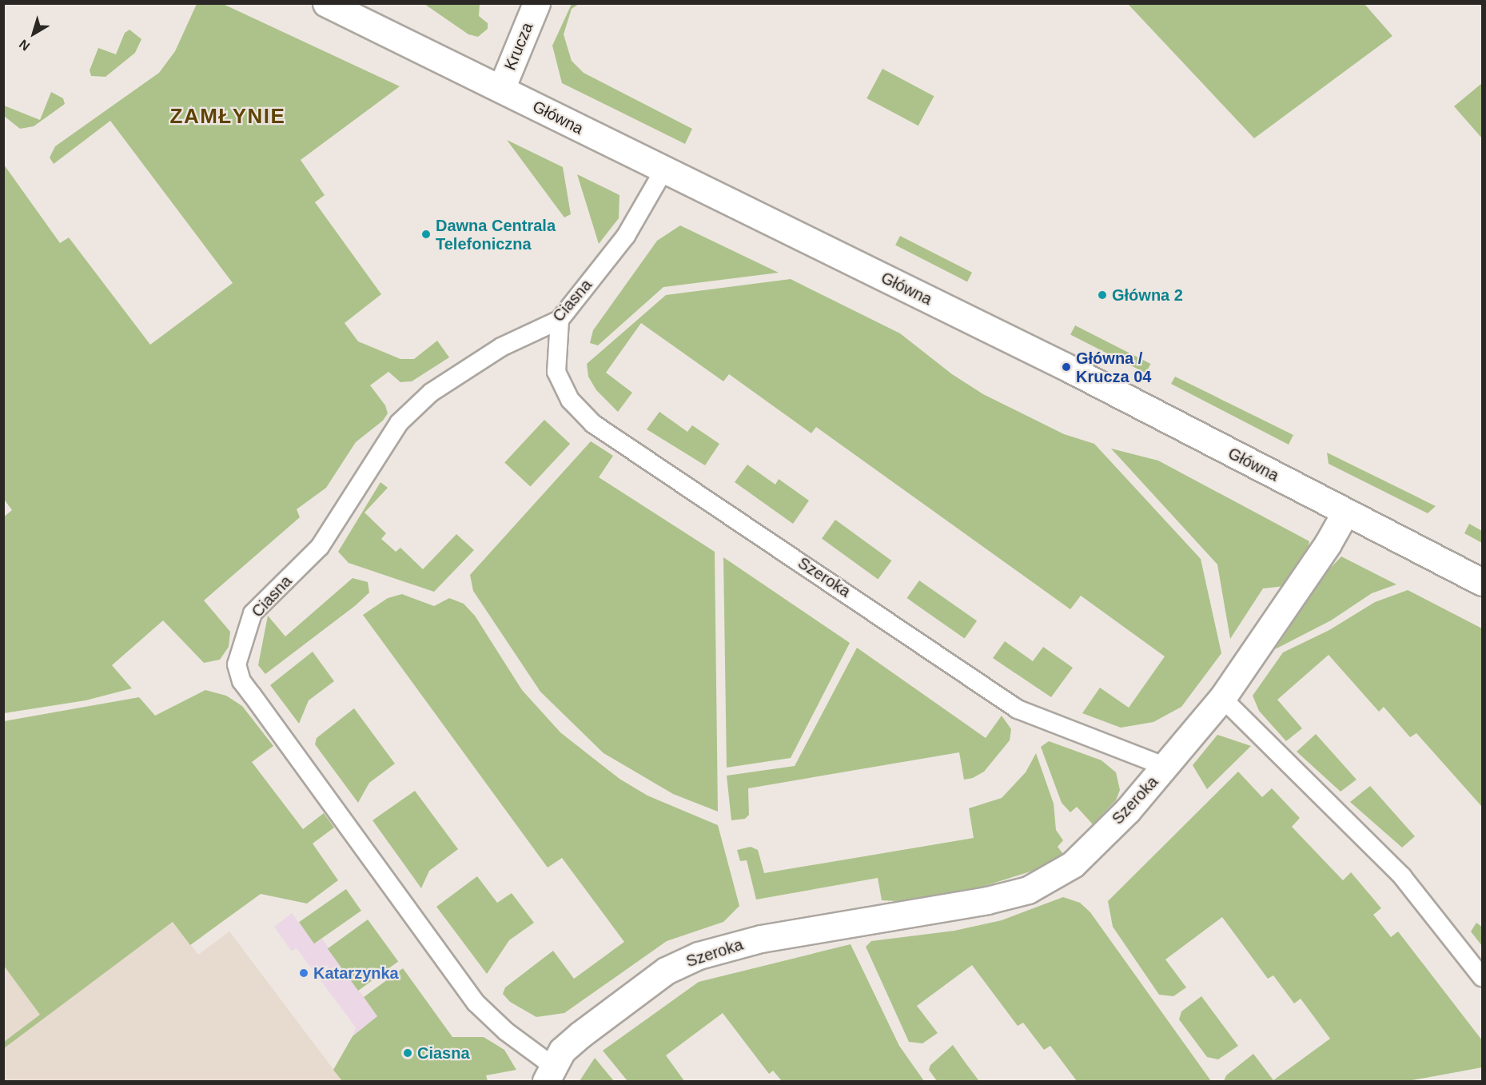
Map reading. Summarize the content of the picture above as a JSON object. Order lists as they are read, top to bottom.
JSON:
{
  "streets": {
    "street": ["Krucza", "Główna", "Szeroka"],
    "lane": ["Ciasna"]
  },
  "crossings": [
    ["Krucza", "Główna"],
    ["Główna", "Ciasna"],
    ["Główna", "Szeroka"],
    ["Ciasna", "Szeroka"]
  ],
  "districts": ["ZAMŁYNIE"],
  "places": [
    "Dawna Centrala Telefoniczna",
    "Główna 2",
    "Główna / Krucza 04",
    "Katarzynka",
    "Ciasna"
  ],
  "north": "bottom left"
}
